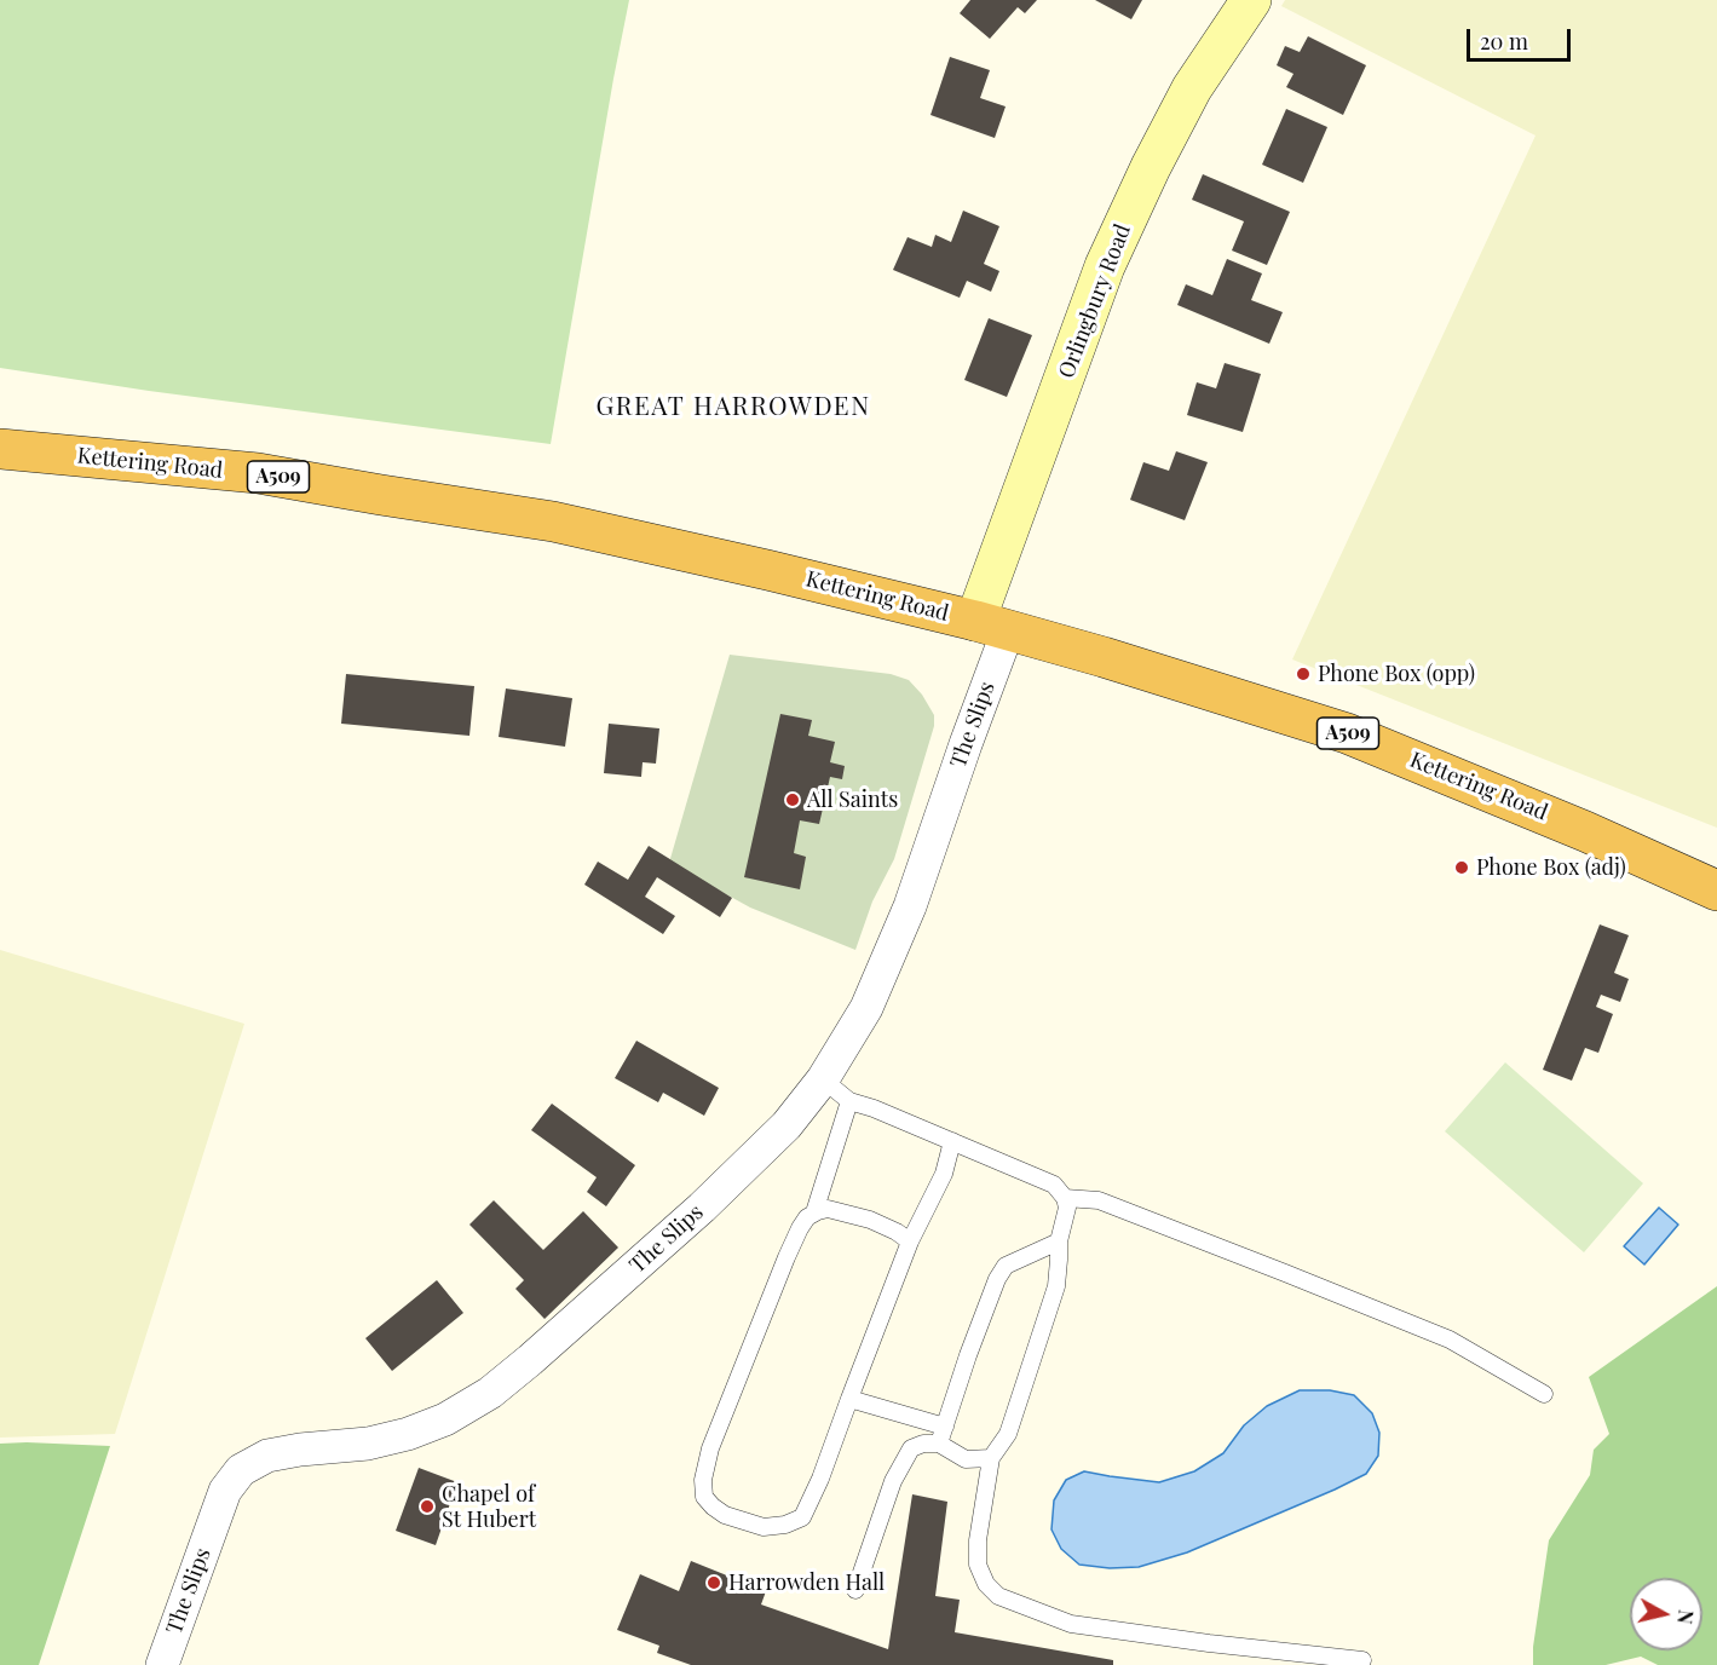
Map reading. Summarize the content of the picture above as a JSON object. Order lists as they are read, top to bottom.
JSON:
{
  "streets": {
    "highway": ["Kettering Road", "A509"],
    "main road": ["Orlingbury Road"],
    "street": ["The Slips"]
  },
  "crossings": [
    ["Orlingbury Road", "Kettering Road"],
    ["Orlingbury Road", "The Slips"],
    ["Kettering Road", "The Slips"]
  ],
  "districts": ["GREAT HARROWDEN"],
  "places": [
    "Phone Box (opp)",
    "All Saints",
    "Phone Box (adj)",
    "Chapel of St Hubert",
    "Harrowden Hall"
  ],
  "scale_bar": "20 m",
  "north": "right"
}
